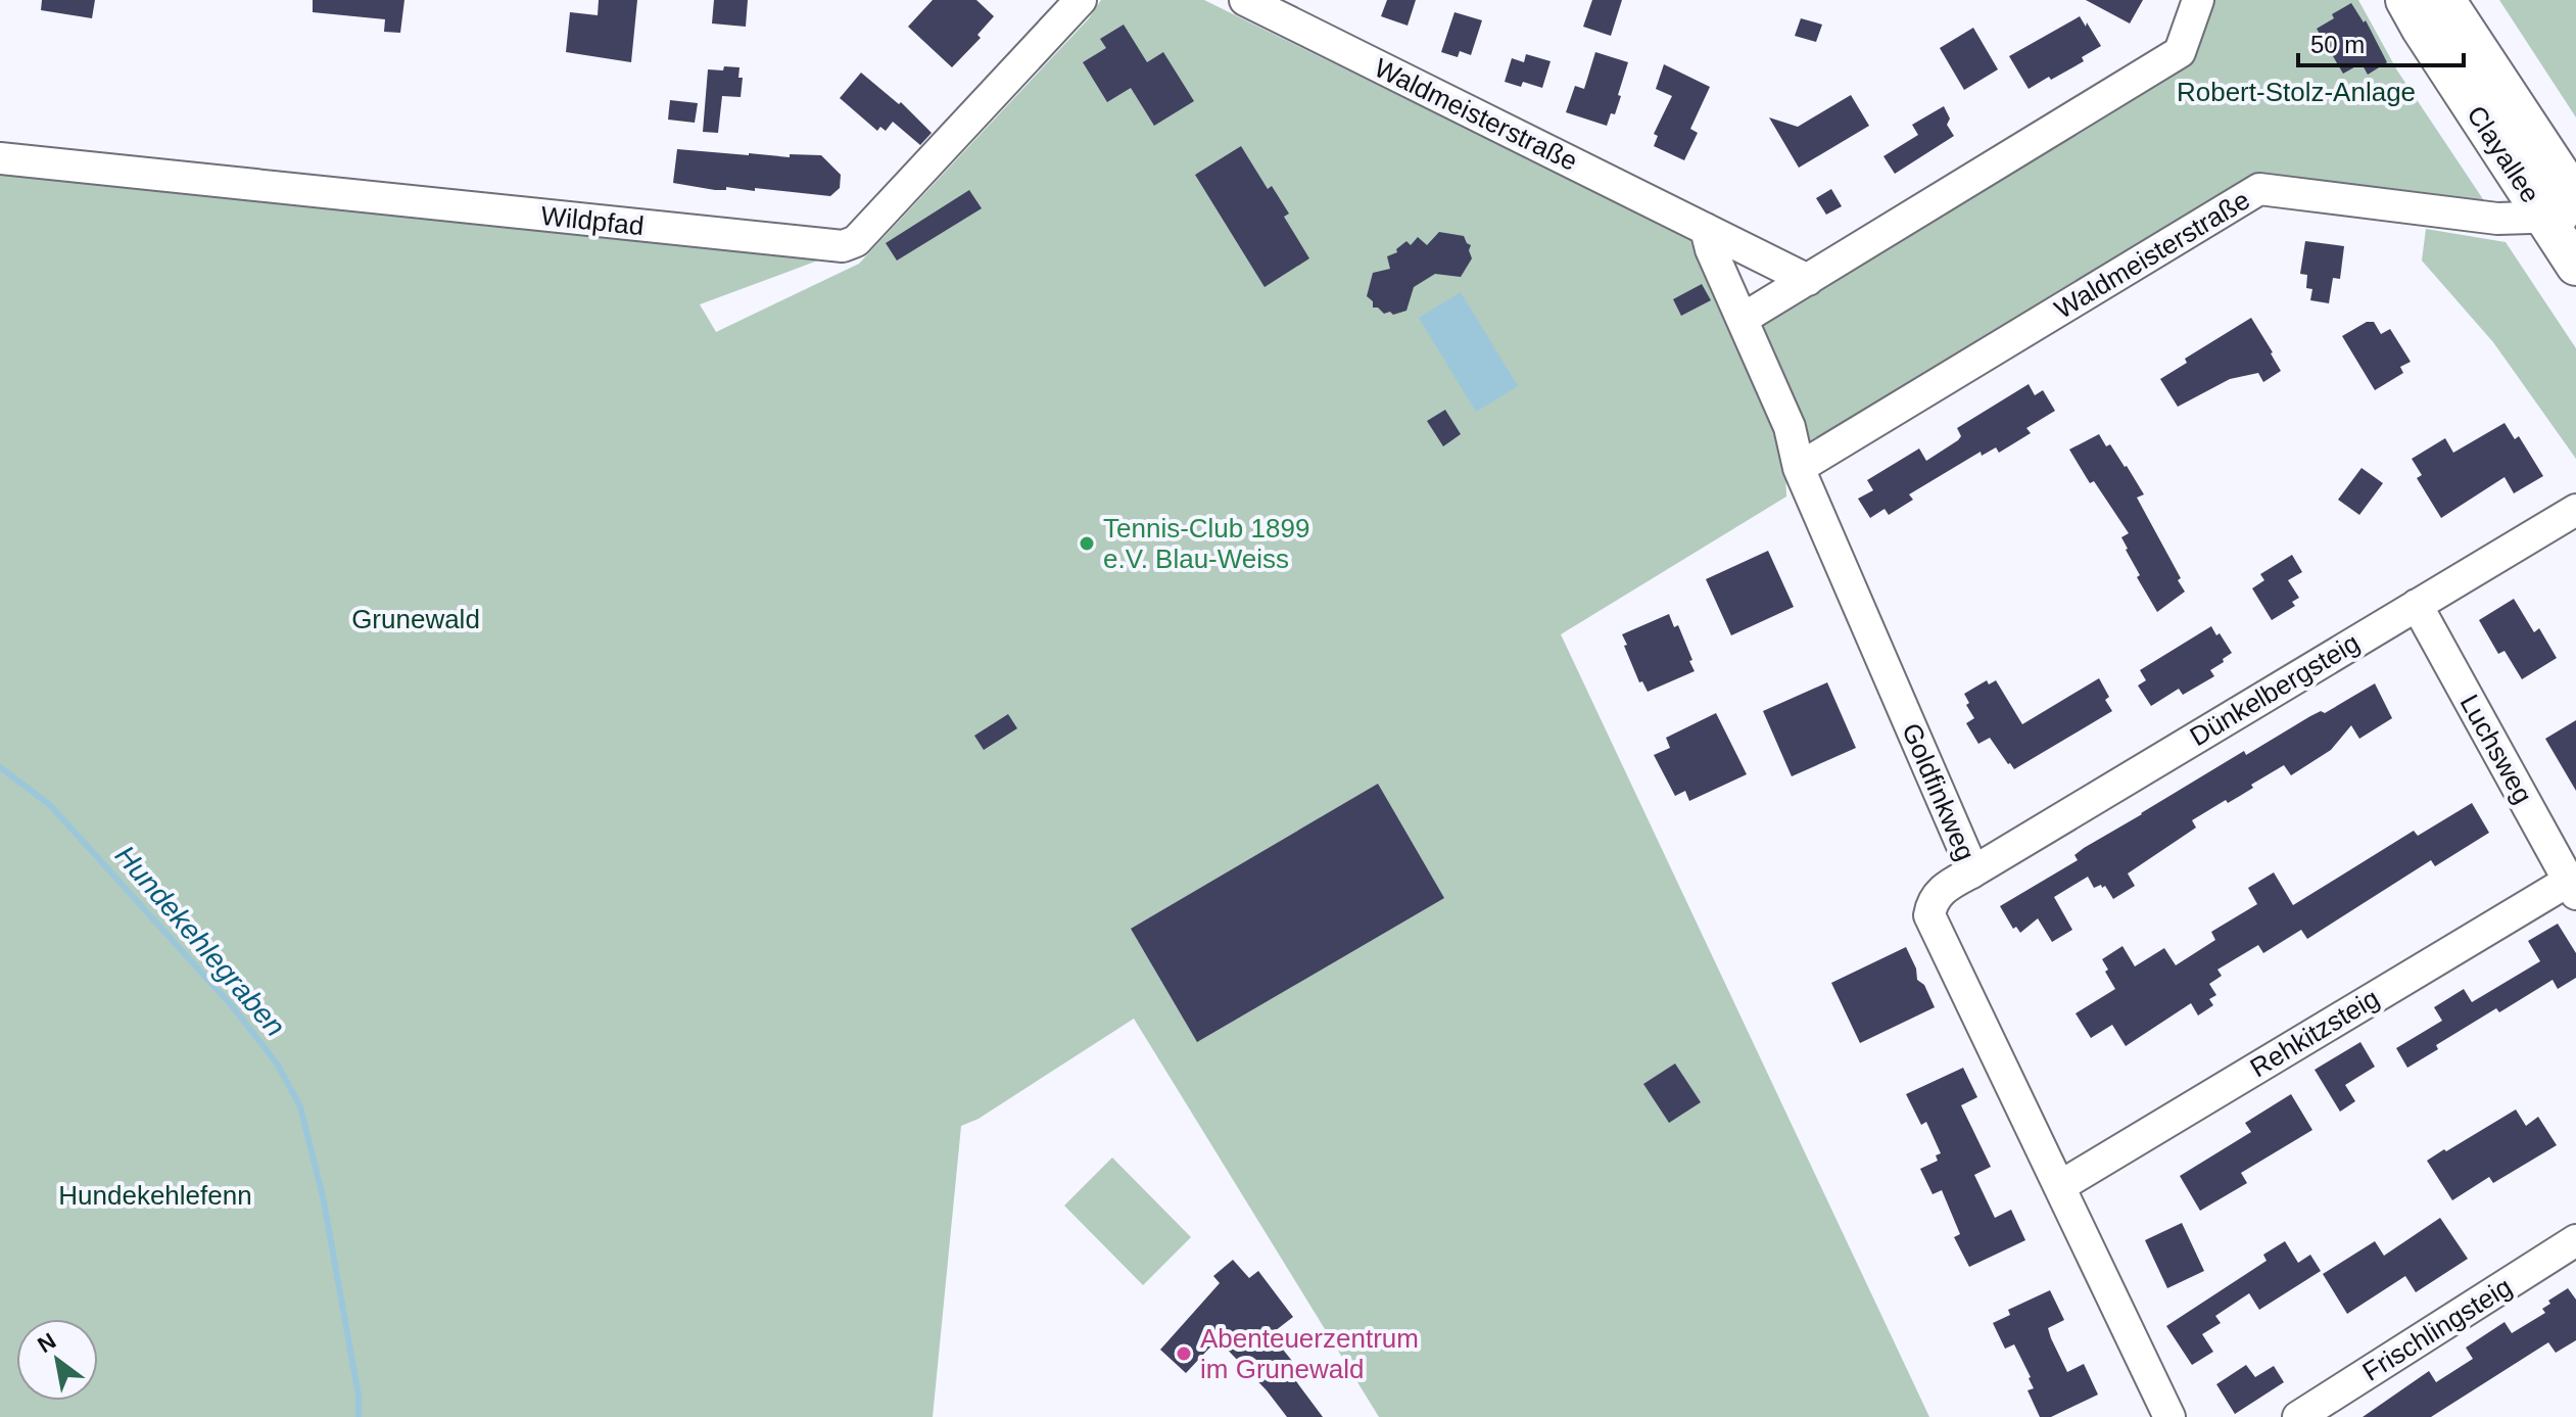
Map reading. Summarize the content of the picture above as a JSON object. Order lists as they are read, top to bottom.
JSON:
{
  "streets": {
    "main road": ["Clayallee"],
    "street": [
      "Waldmeisterstraße",
      "Wildpfad",
      "Dünkelbergsteig",
      "Luchsweg",
      "Goldfinkweg",
      "Rehkitzsteig",
      "Frischlingsteig"
    ]
  },
  "crossings": [
    ["Waldmeisterstraße", "Clayallee"],
    ["Waldmeisterstraße", "Goldfinkweg"],
    ["Dünkelbergsteig", "Luchsweg"],
    ["Dünkelbergsteig", "Goldfinkweg"],
    ["Luchsweg", "Rehkitzsteig"],
    ["Goldfinkweg", "Rehkitzsteig"]
  ],
  "water": ["Hundekehlegraben"],
  "parks": ["Robert-Stolz-Anlage", "Grunewald", "Hundekehlefenn"],
  "places": ["Tennis-Club 1899 e.V. Blau-Weiss", "Abenteuerzentrum im Grunewald"],
  "scale_bar": "50 m",
  "north": "top left"
}
